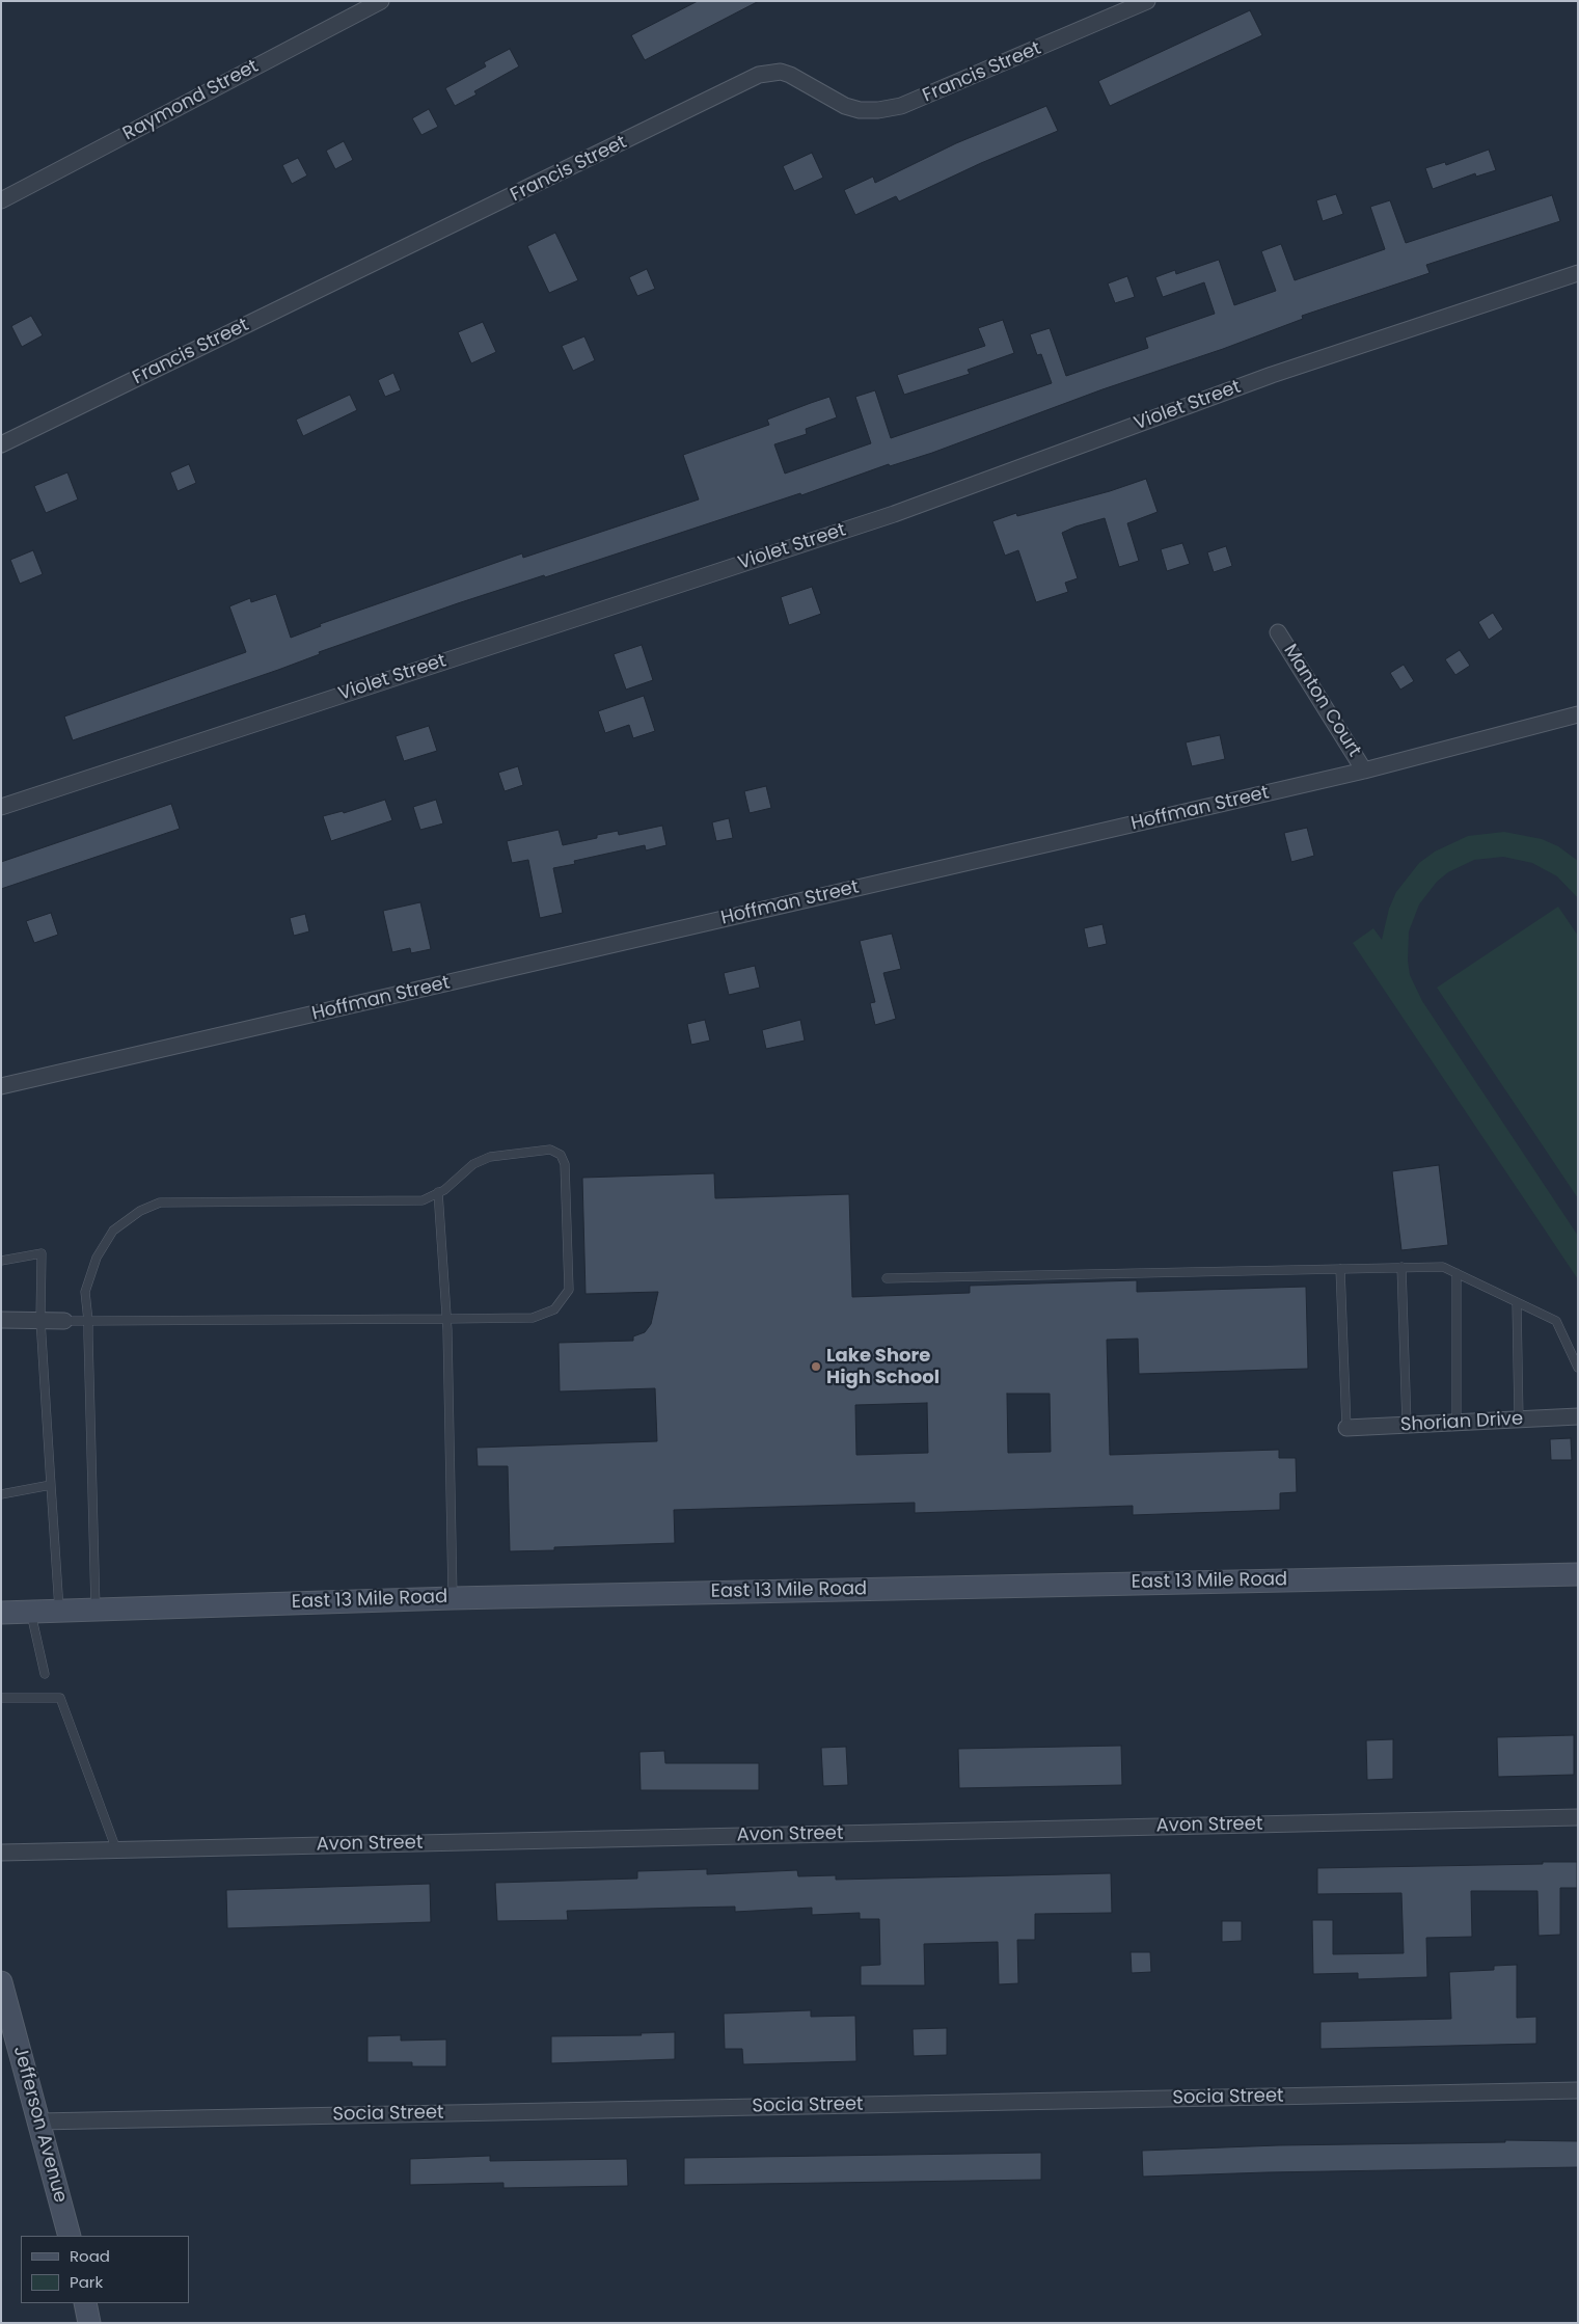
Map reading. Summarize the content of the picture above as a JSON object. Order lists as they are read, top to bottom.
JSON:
{
  "streets": {
    "main road": ["East 13 Mile Road", "Jefferson Avenue"],
    "street": [
      "Francis Street",
      "Raymond Street",
      "Violet Street",
      "Manton Court",
      "Hoffman Street",
      "Shorian Drive",
      "Avon Street",
      "Socia Street"
    ]
  },
  "crossings": [
    ["Manton Court", "Hoffman Street"],
    ["Socia Street", "Jefferson Avenue"]
  ],
  "places": ["Lake Shore High School"],
  "legend": ["Road", "Park"]
}
